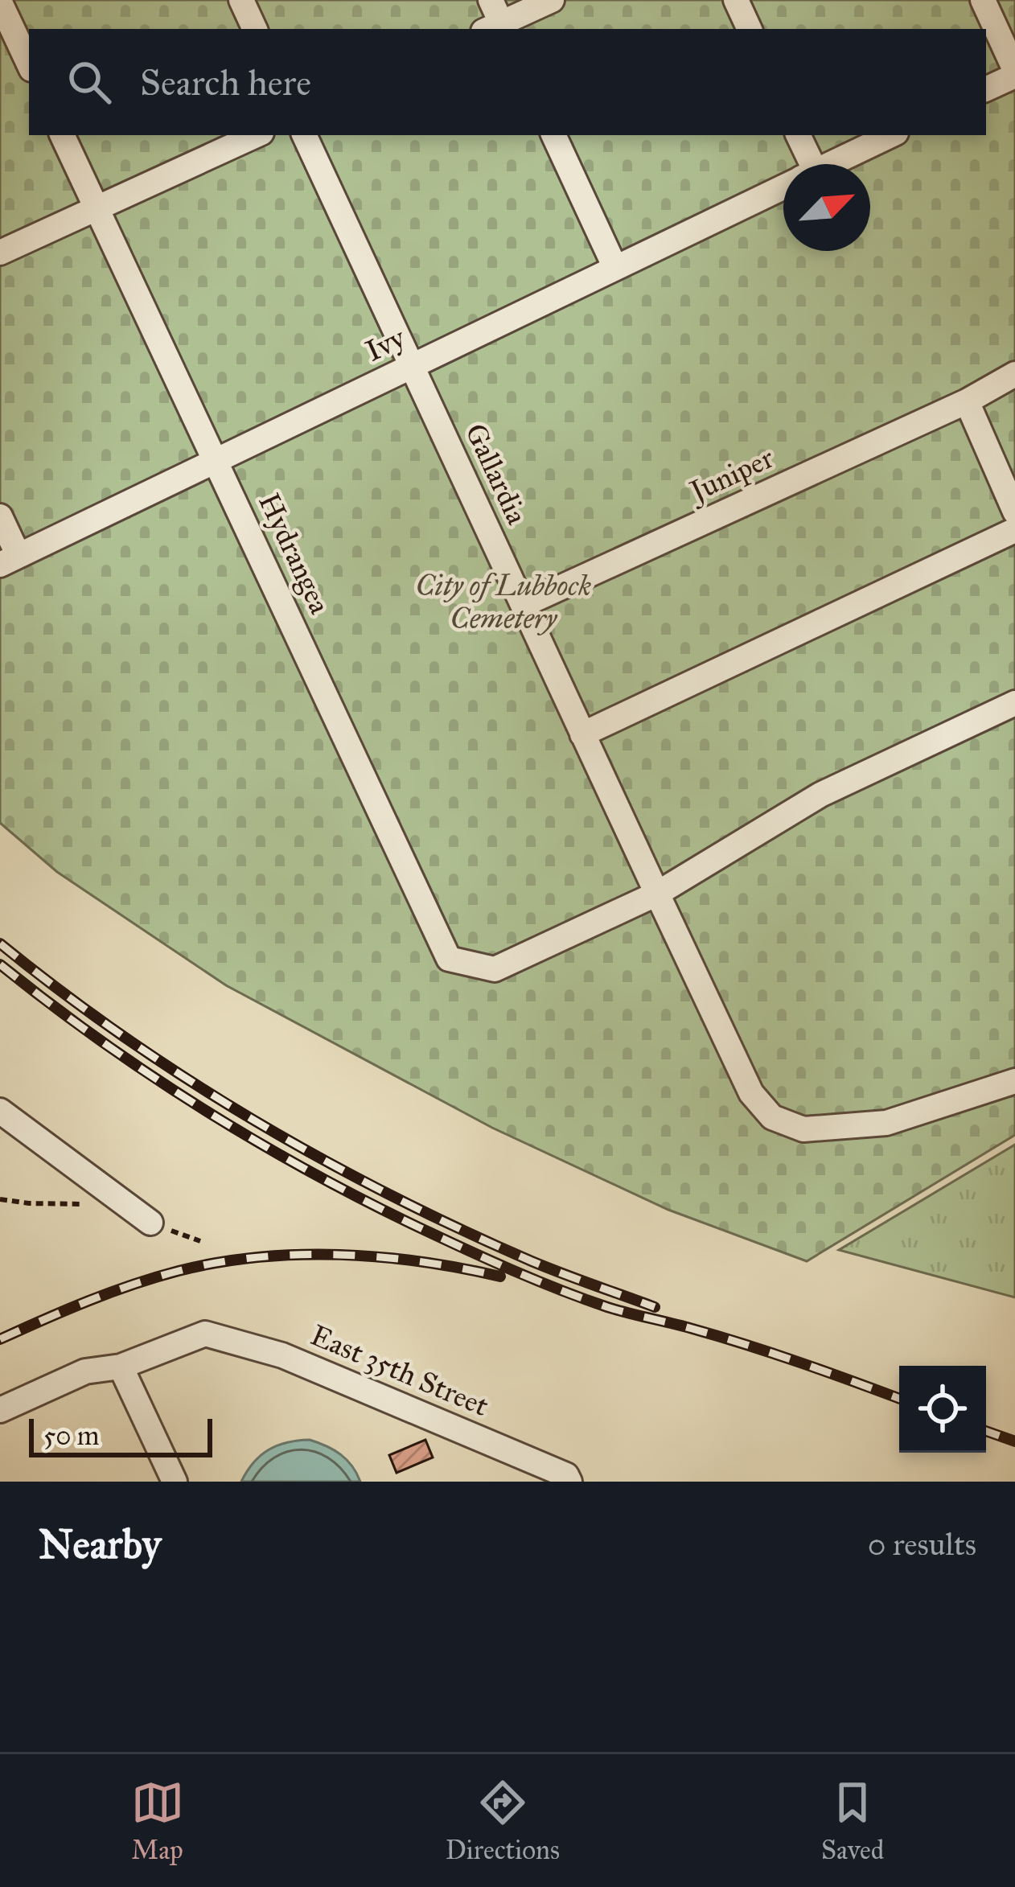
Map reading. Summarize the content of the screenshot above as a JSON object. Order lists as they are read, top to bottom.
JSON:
{
  "streets": {
    "street": [
      "Ivy",
      "Gallardia",
      "Juniper",
      "Hydrangea",
      "East 35th Street"
    ]
  },
  "crossings": [
    ["Ivy", "Gallardia"],
    ["Ivy", "Hydrangea"],
    ["Gallardia", "Juniper"],
    ["Gallardia", "Hydrangea"]
  ],
  "parks": ["City of Lubbock Cemetery"],
  "scale_bar": "50 m",
  "north": "top right",
  "page": {
    "search": "Search here",
    "scale": "50 m",
    "heading": ["Nearby", "0 results"],
    "nav": ["Map", "Directions", "Saved"]
  }
}
